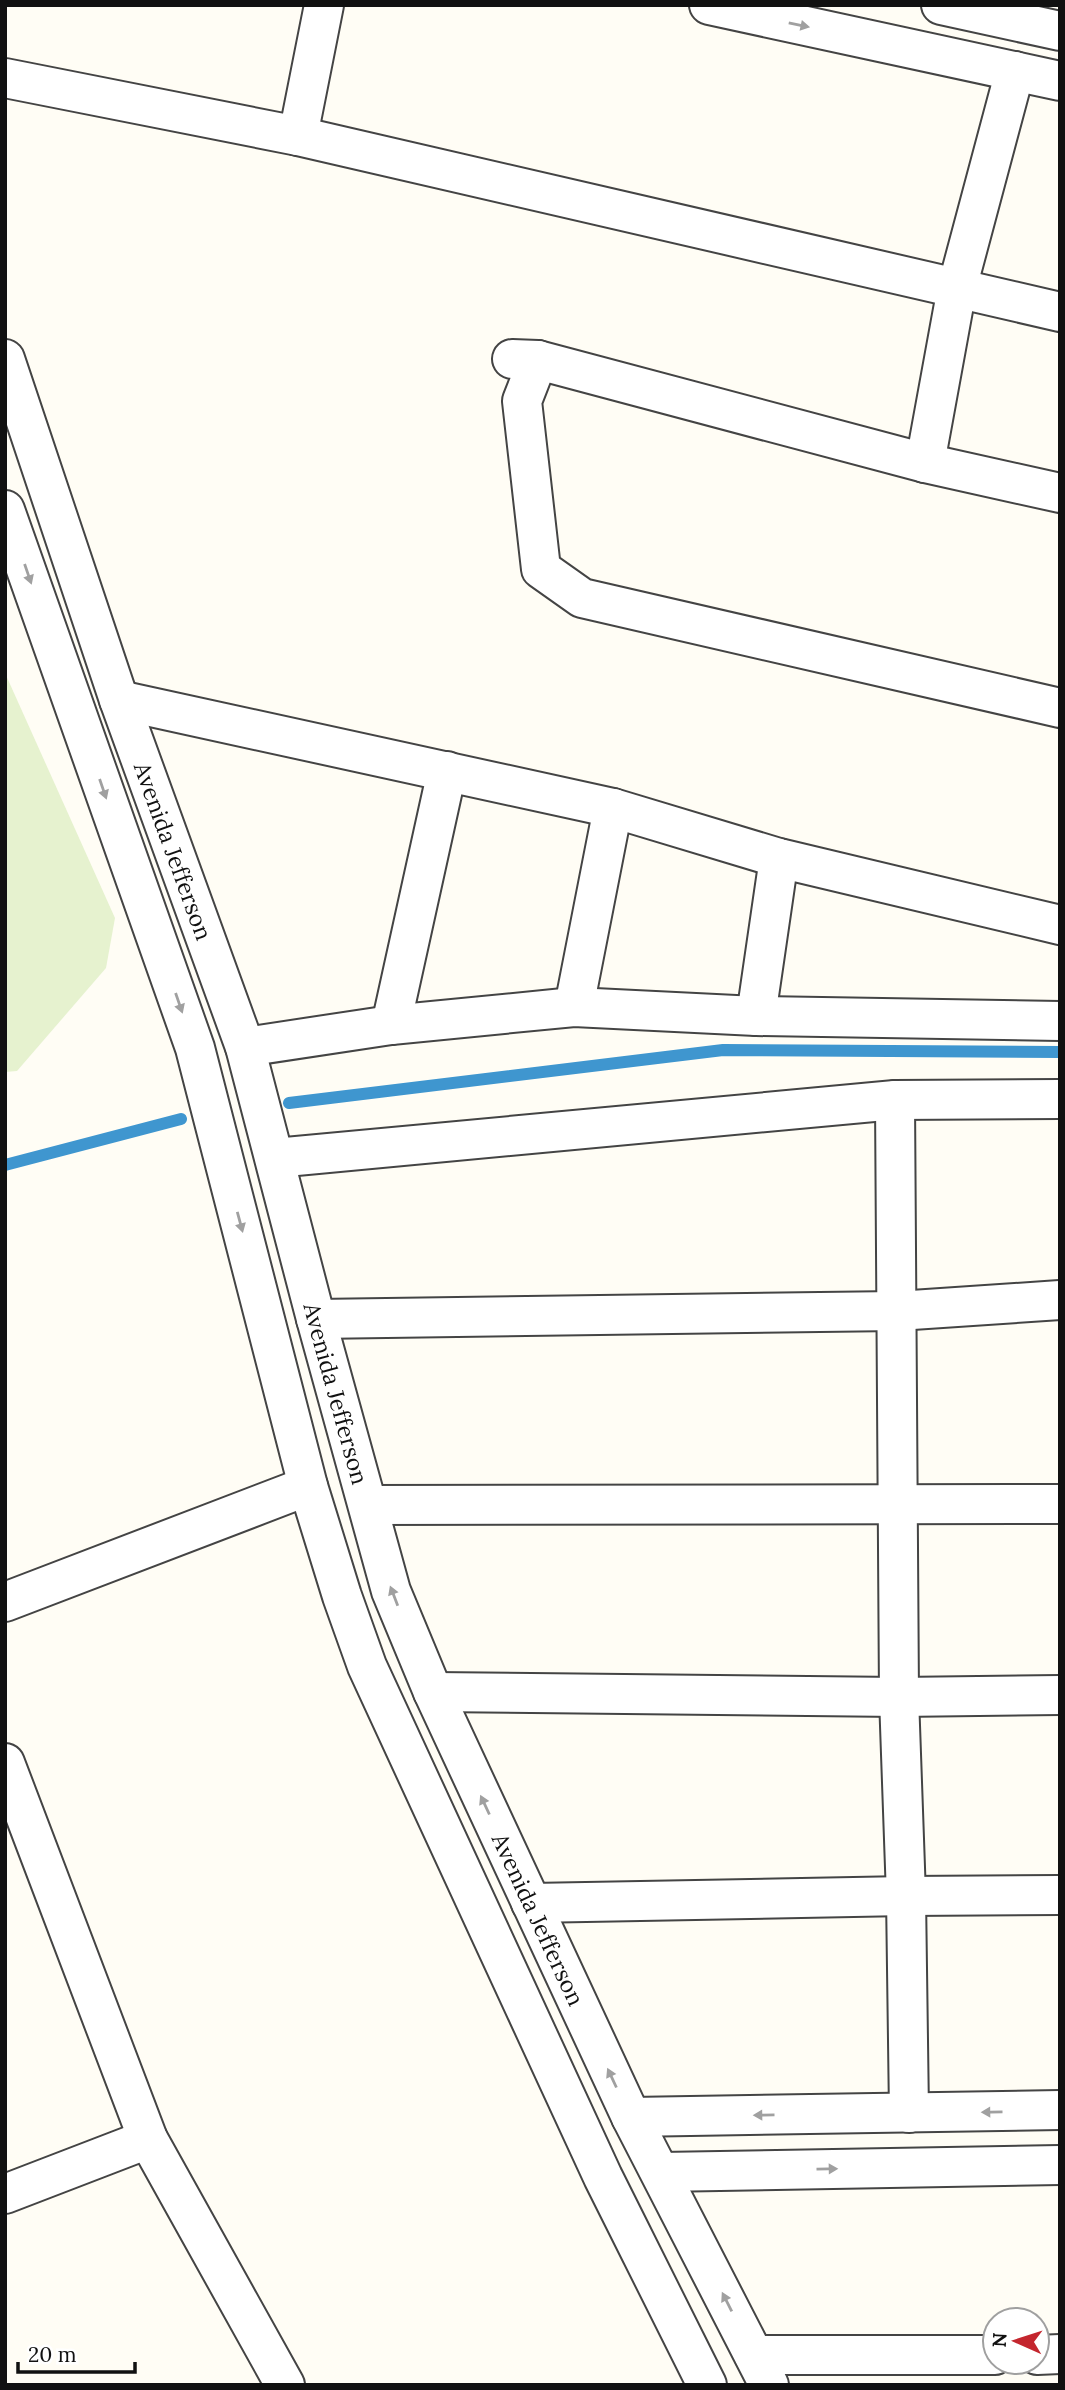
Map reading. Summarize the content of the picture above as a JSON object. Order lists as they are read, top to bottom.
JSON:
{
  "streets": {
    "street": ["Avenida Jefferson"]
  },
  "scale_bar": "20 m",
  "north": "left"
}
